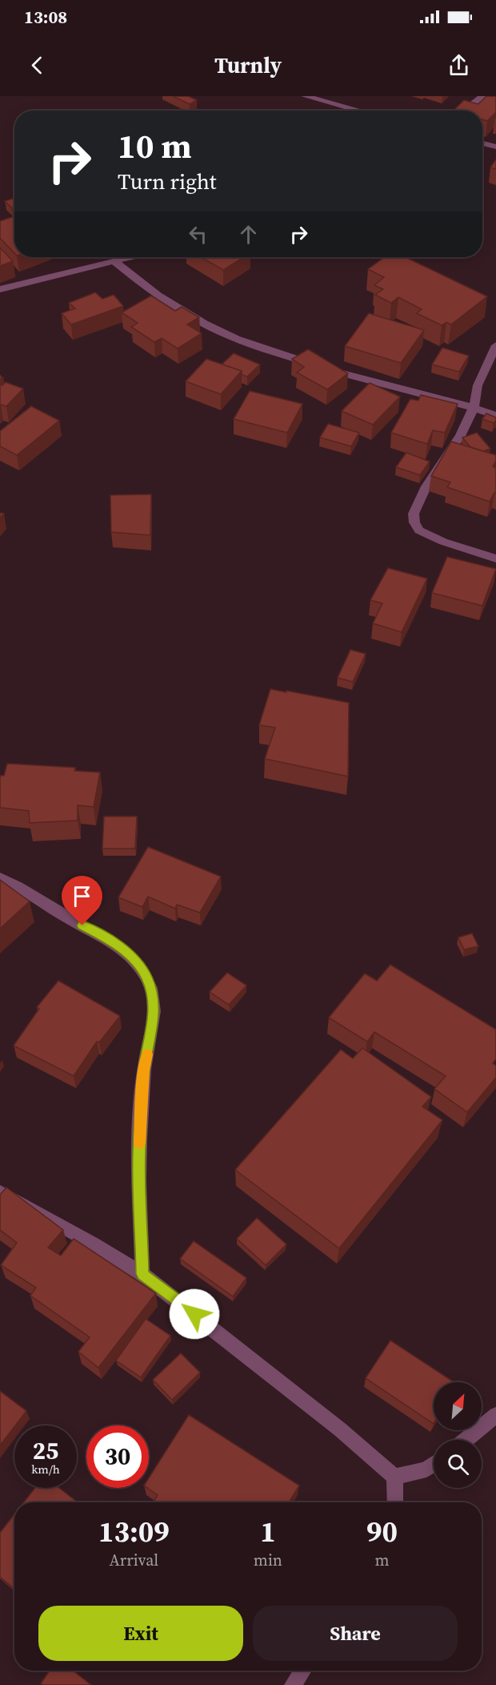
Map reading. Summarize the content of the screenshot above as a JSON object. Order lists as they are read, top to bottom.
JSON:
{
  "north": "top right",
  "page": {
    "status": "13:08",
    "header": "Turnly",
    "turn": ["10 m", "Turn right"],
    "speed": "25 km/h",
    "limit": "30",
    "eta": [
      "13:09",
      "Arrival",
      "1",
      "min",
      "90",
      "m"
    ],
    "buttons": ["Exit", "Share"]
  }
}
